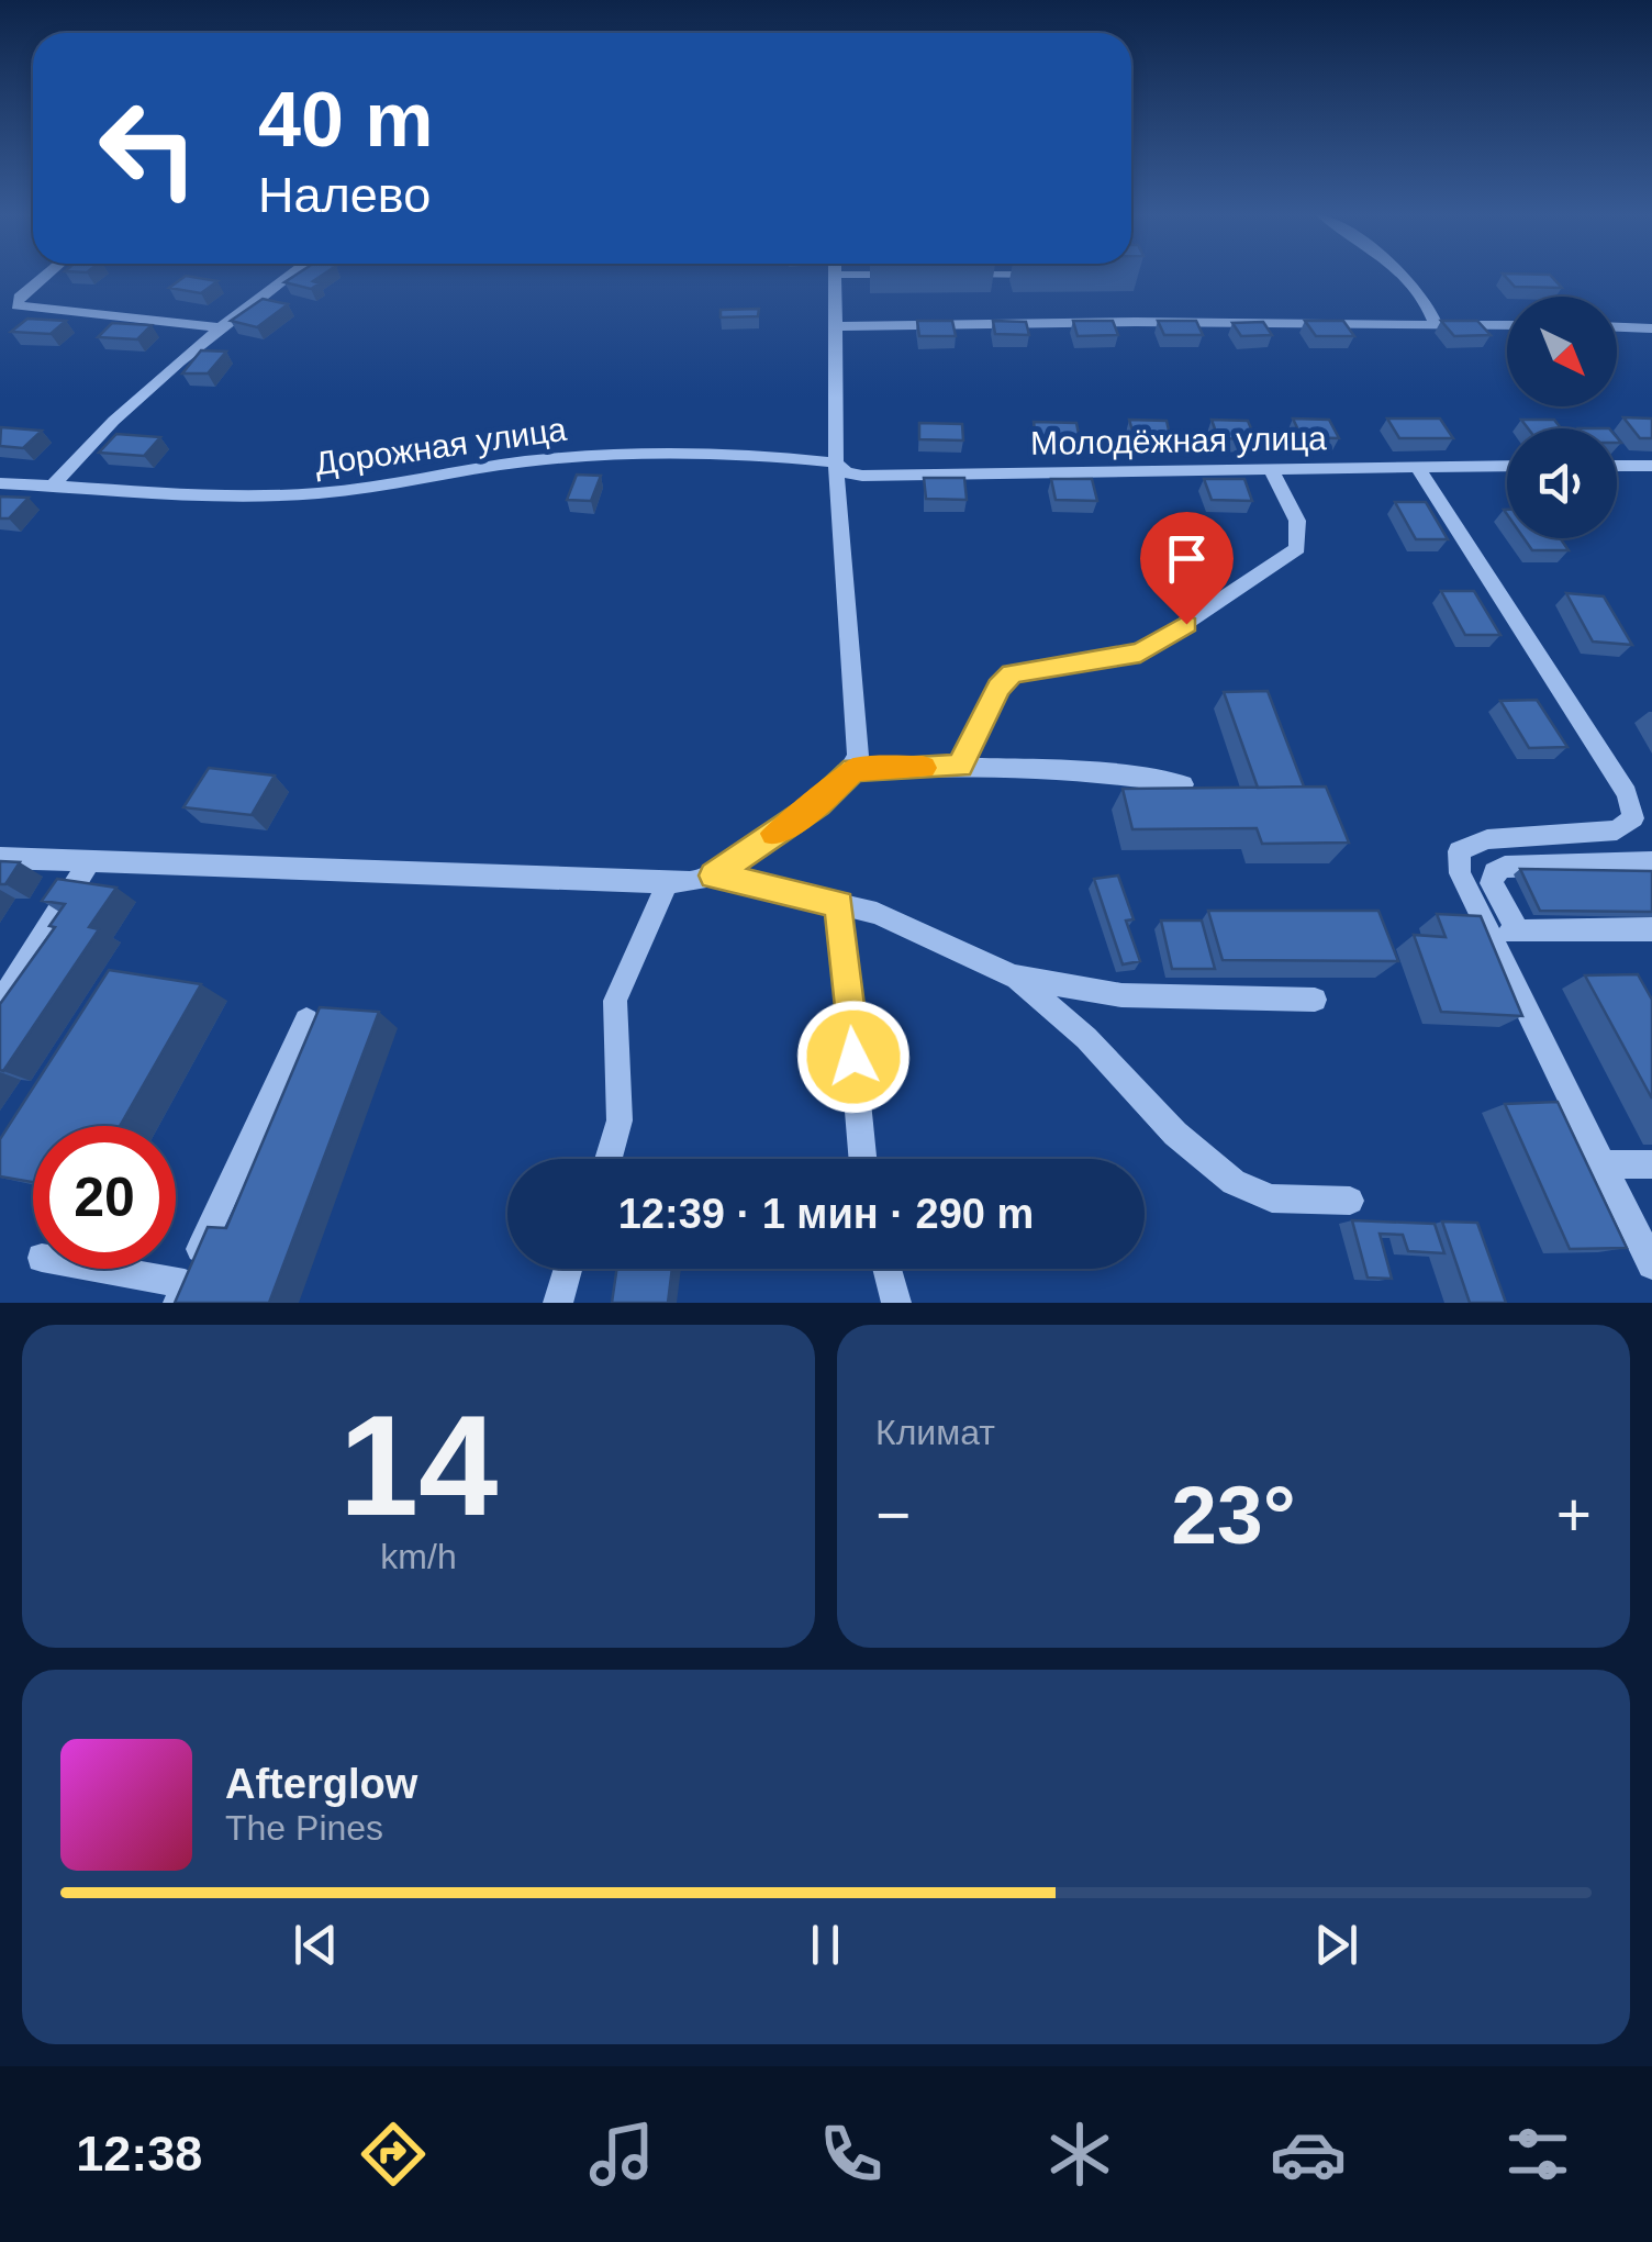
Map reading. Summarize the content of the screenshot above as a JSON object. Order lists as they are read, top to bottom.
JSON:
{
  "streets": {
    "street": ["Молодёжная улица", "Дорожная улица"]
  },
  "crossings": [
    ["Молодёжная улица", "Дорожная улица"]
  ],
  "north": "bottom right",
  "page": {
    "turn": ["40 m", "Налево"],
    "limit": "20",
    "trip": "12:39 · 1 мин · 290 m",
    "tile": [
      ["14", "km/h"],
      "Климат"
    ],
    "heat": ["−", "23°", "+"],
    "song": ["Afterglow", "The Pines"],
    "tabs": "12:38"
  }
}
